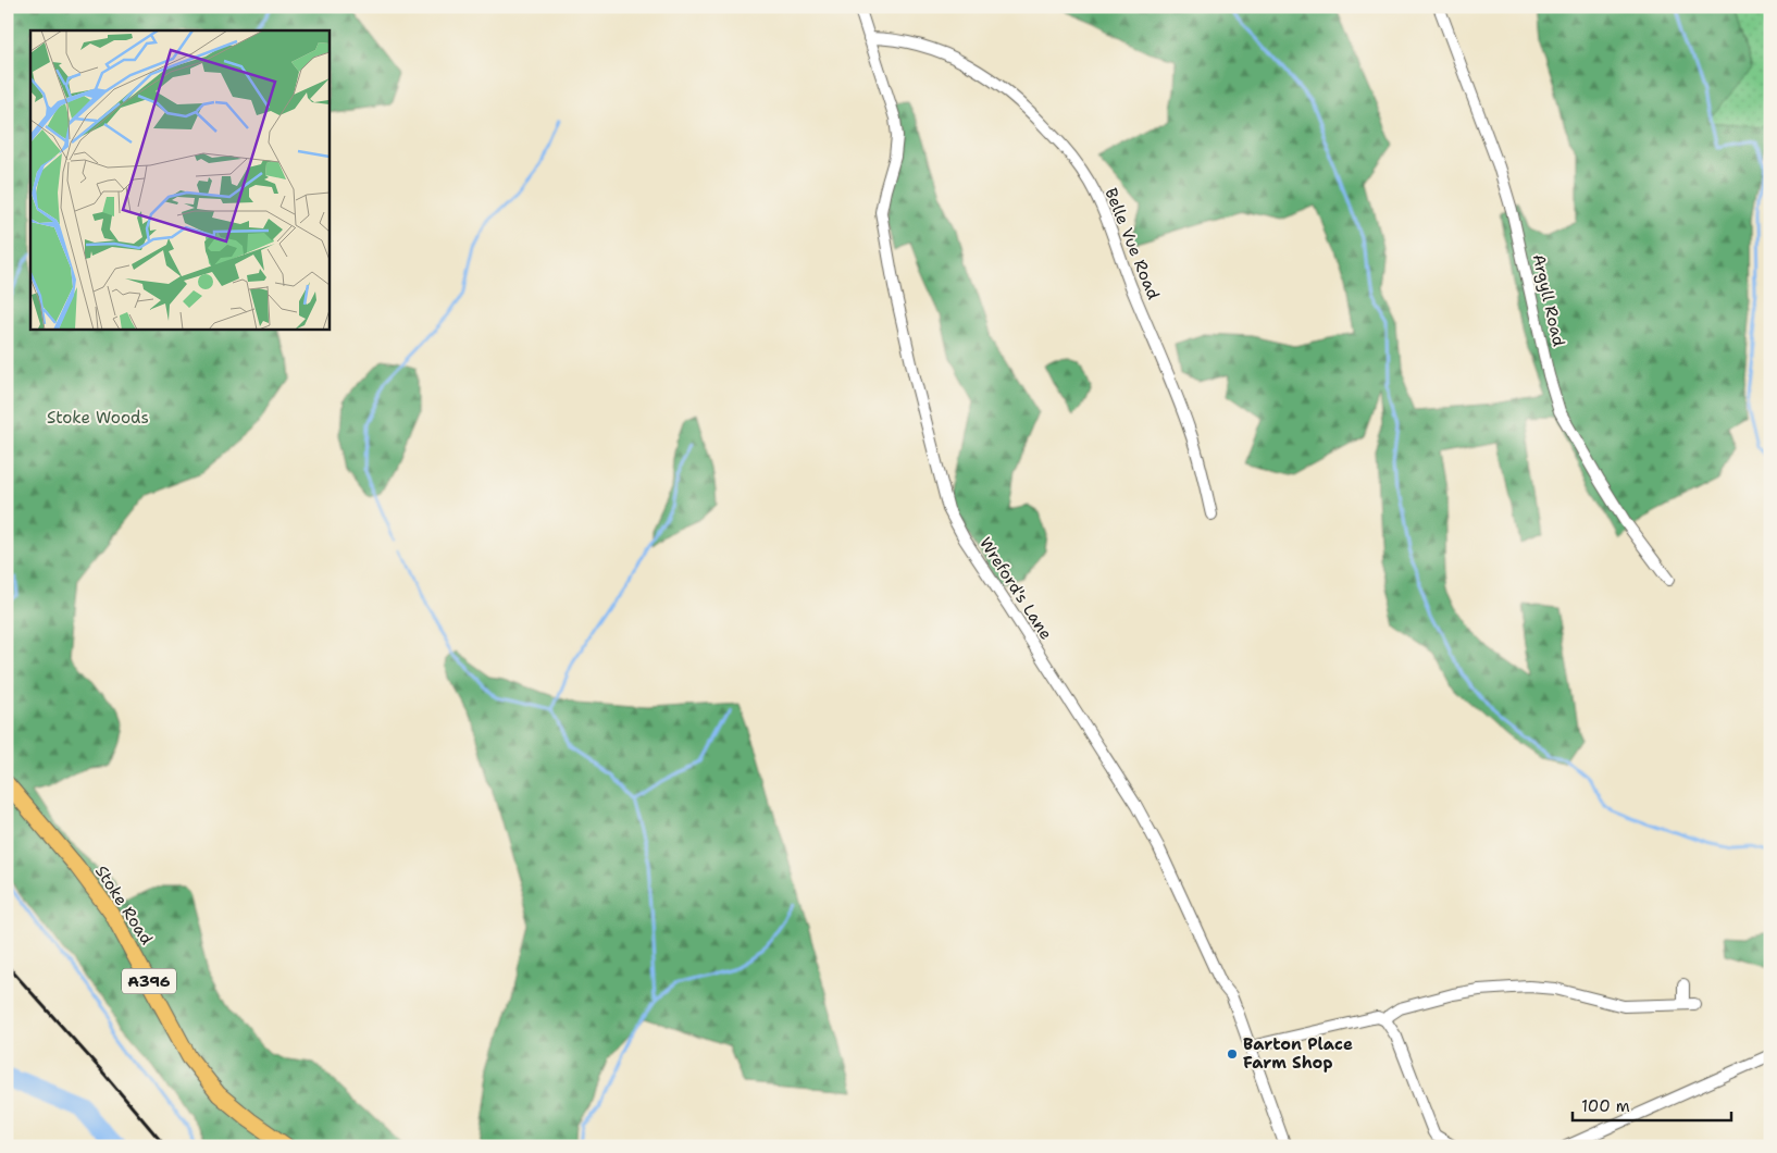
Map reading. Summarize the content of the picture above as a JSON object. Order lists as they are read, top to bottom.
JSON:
{
  "streets": {
    "main road": ["Stoke Road", "A396"],
    "street": ["Belle Vue Road", "Argyll Road", "Wreford's Lane"]
  },
  "crossings": [
    ["Belle Vue Road", "Wreford's Lane"]
  ],
  "parks": ["Stoke Woods"],
  "places": ["Barton Place Farm Shop"],
  "scale_bar": "100 m"
}
